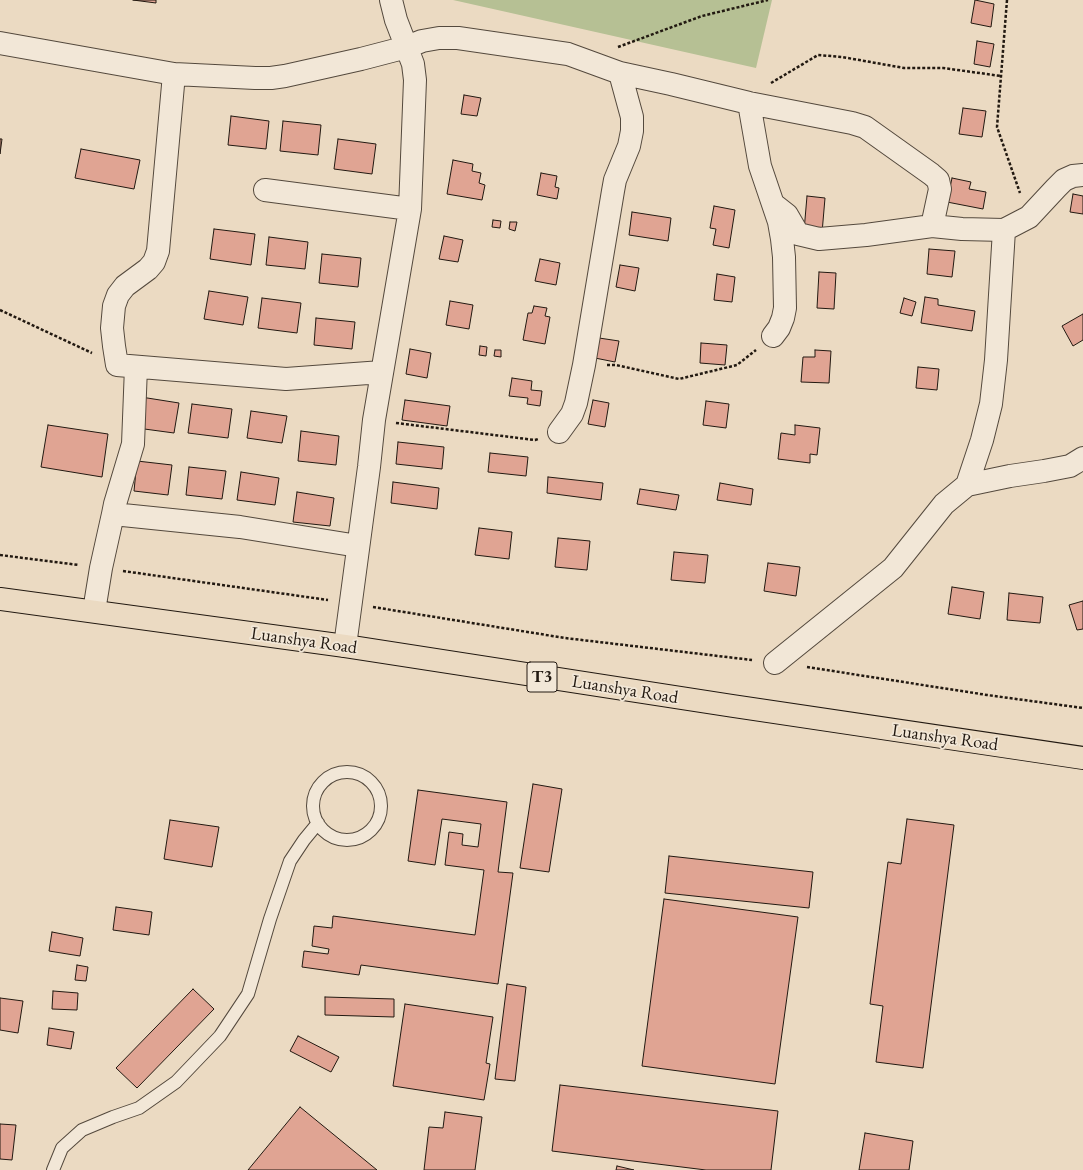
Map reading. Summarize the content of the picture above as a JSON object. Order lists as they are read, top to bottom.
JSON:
{
  "streets": {
    "highway": ["Luanshya Road", "T3"]
  }
}
